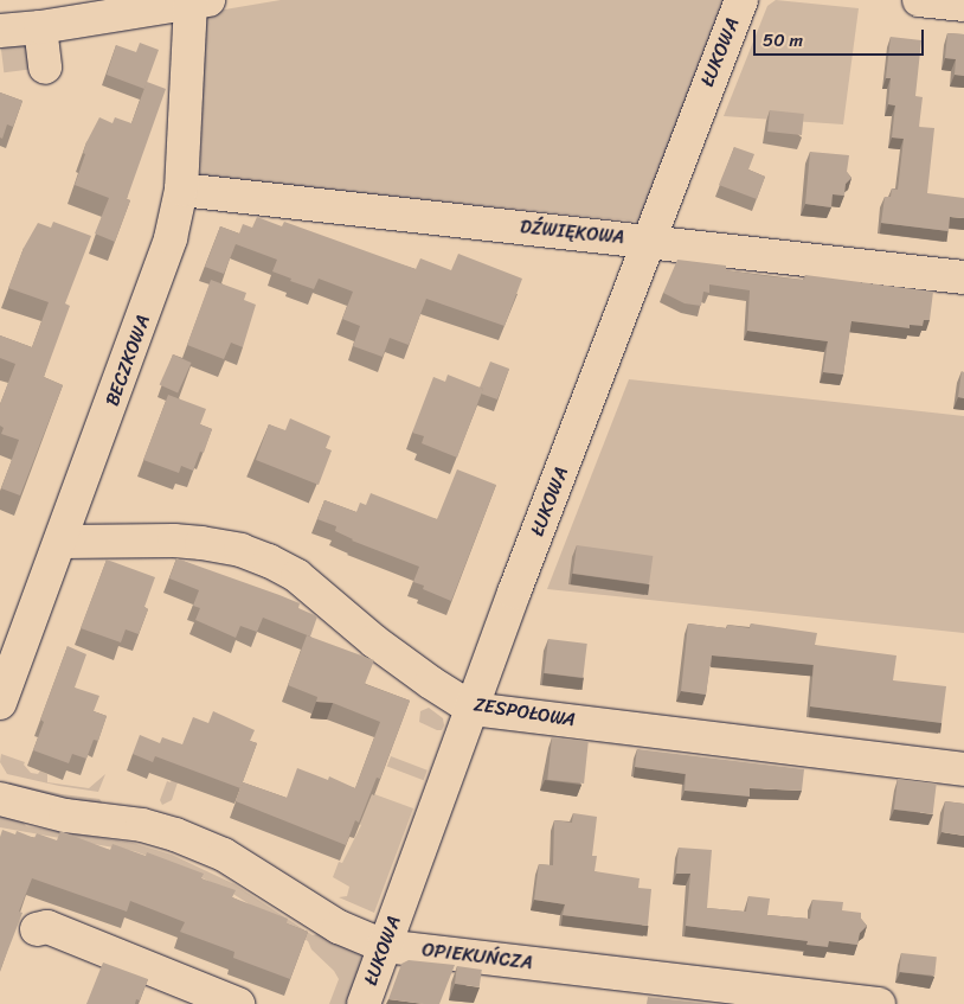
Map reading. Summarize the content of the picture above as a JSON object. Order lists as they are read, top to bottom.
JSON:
{
  "streets": {
    "street": [
      "ŁUKOWA",
      "DŹWIĘKOWA",
      "BECZKOWA",
      "ZESPOŁOWA",
      "OPIEKUŃCZA"
    ]
  },
  "crossings": [
    ["ŁUKOWA", "DŹWIĘKOWA"],
    ["ŁUKOWA", "ZESPOŁOWA"],
    ["ŁUKOWA", "OPIEKUŃCZA"],
    ["DŹWIĘKOWA", "BECZKOWA"],
    ["BECZKOWA", "ZESPOŁOWA"]
  ],
  "scale_bar": "50 m"
}
